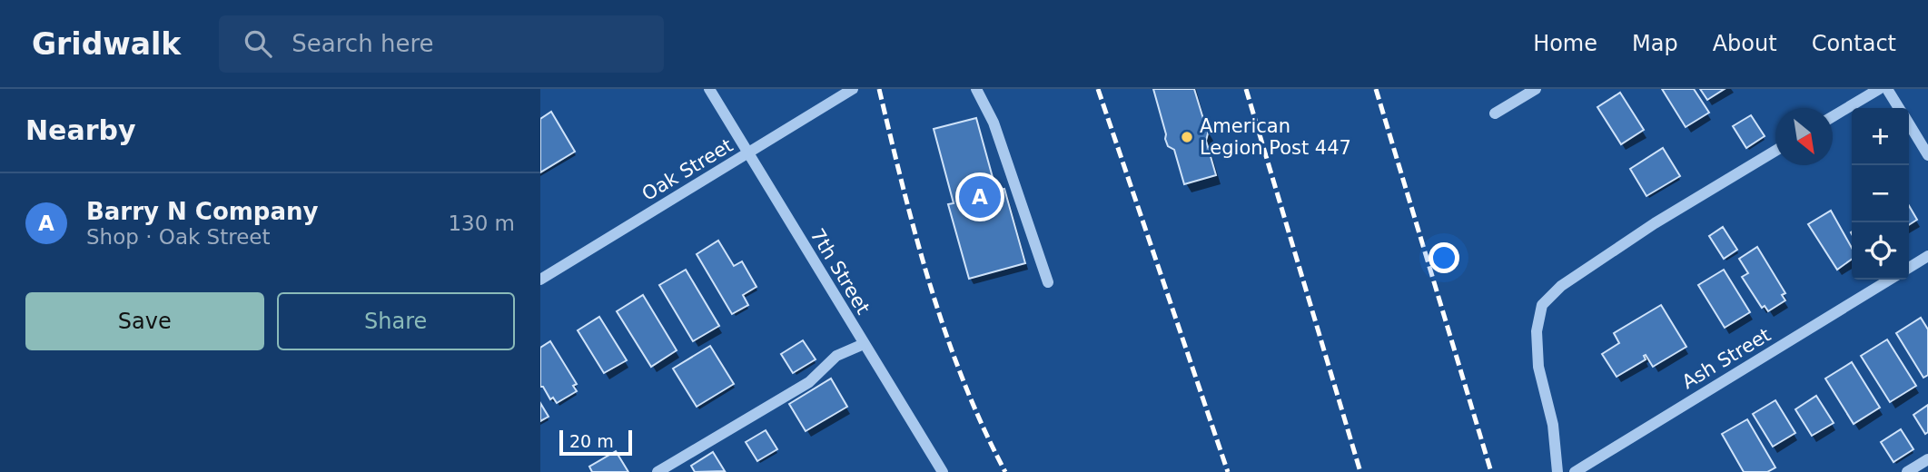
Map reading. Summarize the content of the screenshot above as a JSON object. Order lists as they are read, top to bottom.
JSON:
{
  "streets": {
    "street": ["Oak Street", "7th Street", "Ash Street"]
  },
  "crossings": [
    ["Oak Street", "7th Street"]
  ],
  "places": ["American Legion Post 447"],
  "scale_bar": "20 m",
  "north": "bottom right",
  "page": {
    "header": "Gridwalk",
    "search": "Search here",
    "nav": [
      "Home",
      "Map",
      "About",
      "Contact"
    ],
    "heading": "Nearby",
    "map_buttons": ["+", "−"],
    "list": [
      {
        "mark": "A",
        "name": "Barry N Company",
        "note": "Shop · Oak Street",
        "value": "130 m"
      }
    ],
    "pins": "A",
    "buttons": ["Save", "Share"],
    "scale": "20 m"
  }
}
